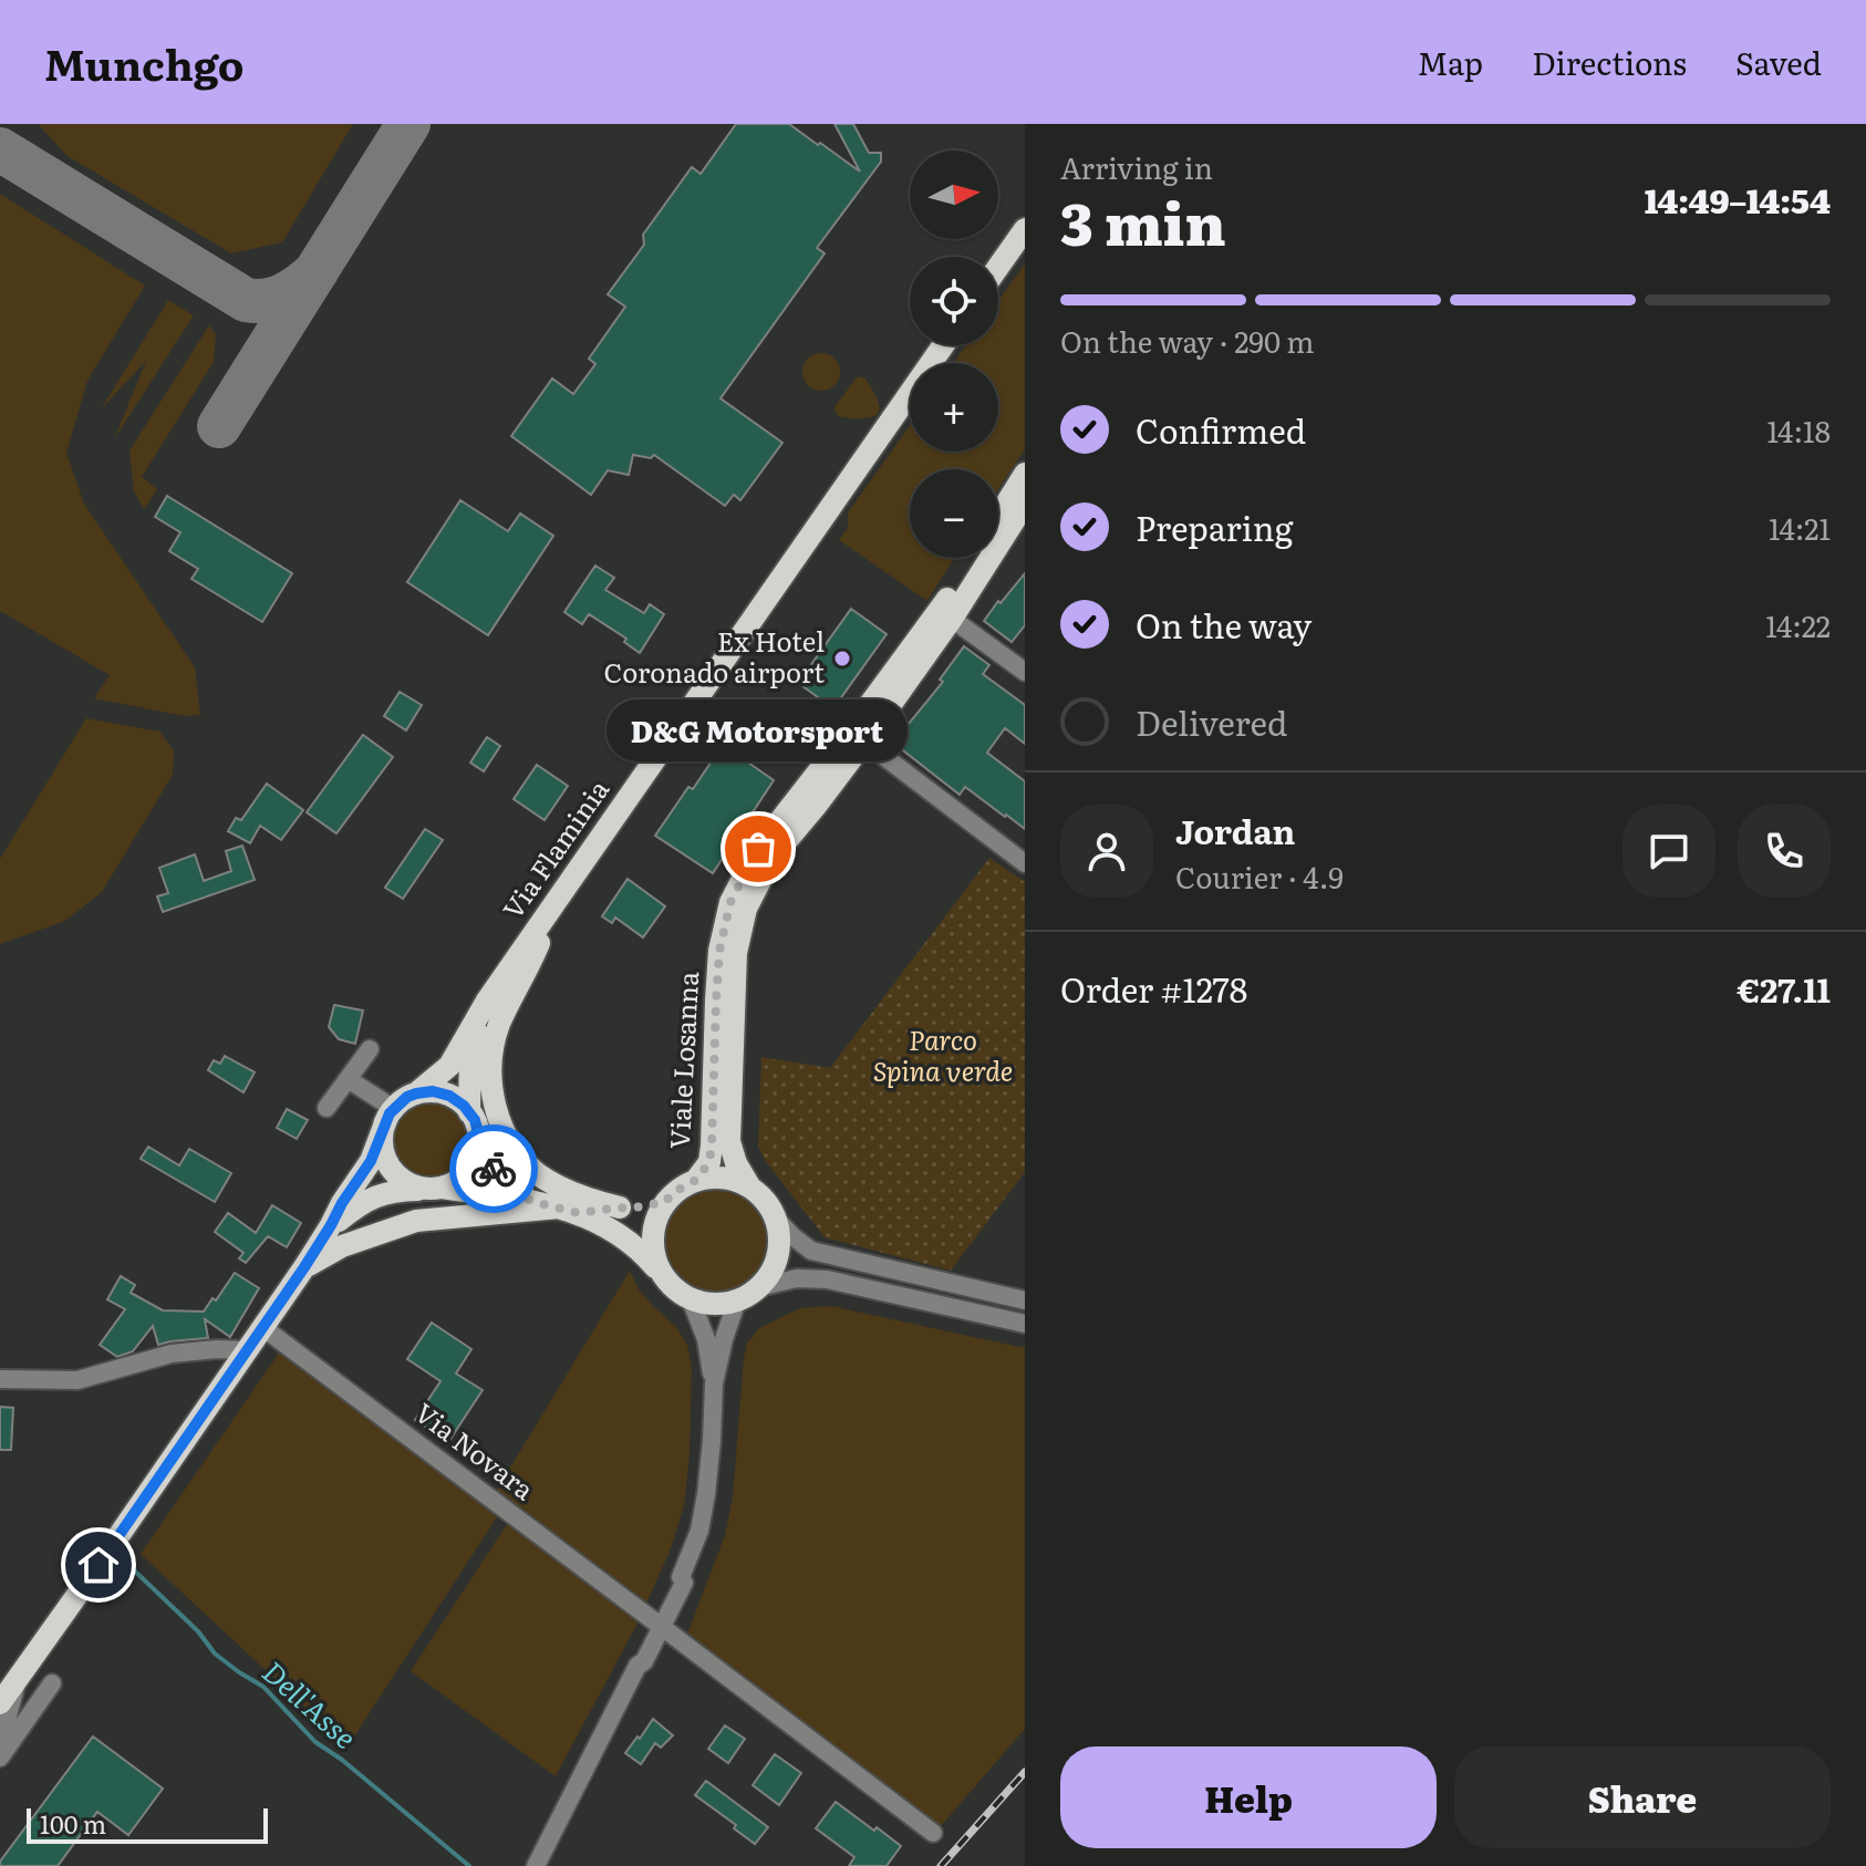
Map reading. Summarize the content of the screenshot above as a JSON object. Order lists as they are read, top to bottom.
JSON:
{
  "streets": {
    "main road": ["Via Flaminia", "Viale Losanna"],
    "street": ["Via Novara"]
  },
  "water": ["Dell'Asse"],
  "parks": ["Parco Spina verde"],
  "places": ["Ex Hotel Coronado airport", "D&G Motorsport"],
  "scale_bar": "100 m",
  "north": "right",
  "page": {
    "header": "Munchgo",
    "nav": ["Map", "Directions", "Saved"],
    "heading": ["3 min", "Arriving in", "14:49–14:54"],
    "panel": [
      "Jordan",
      "Courier · 4.9",
      "Order #1278",
      "€27.11"
    ],
    "map_buttons": ["+", "−"],
    "bar": "On the way · 290 m",
    "list": [
      ["Confirmed", "14:18"],
      ["Preparing", "14:21"],
      ["On the way", "14:22"],
      "Delivered"
    ],
    "bubble": "D&G Motorsport",
    "buttons": ["Help", "Share"],
    "scale": "100 m"
  }
}
